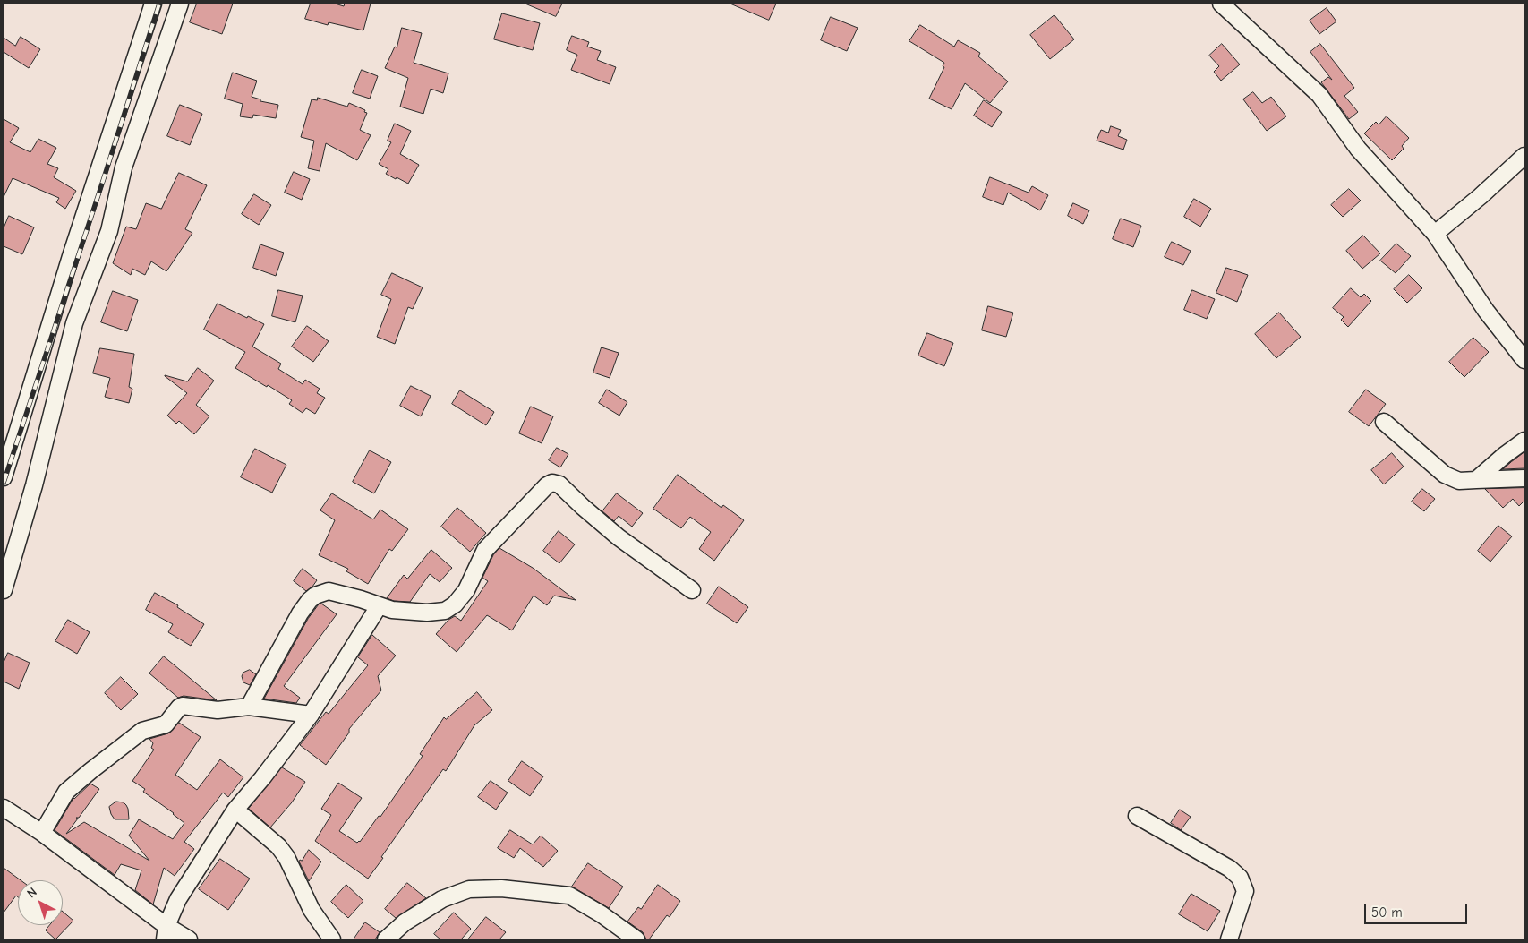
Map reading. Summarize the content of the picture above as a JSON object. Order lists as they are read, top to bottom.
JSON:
{
  "scale_bar": "50 m",
  "north": "top left"
}
